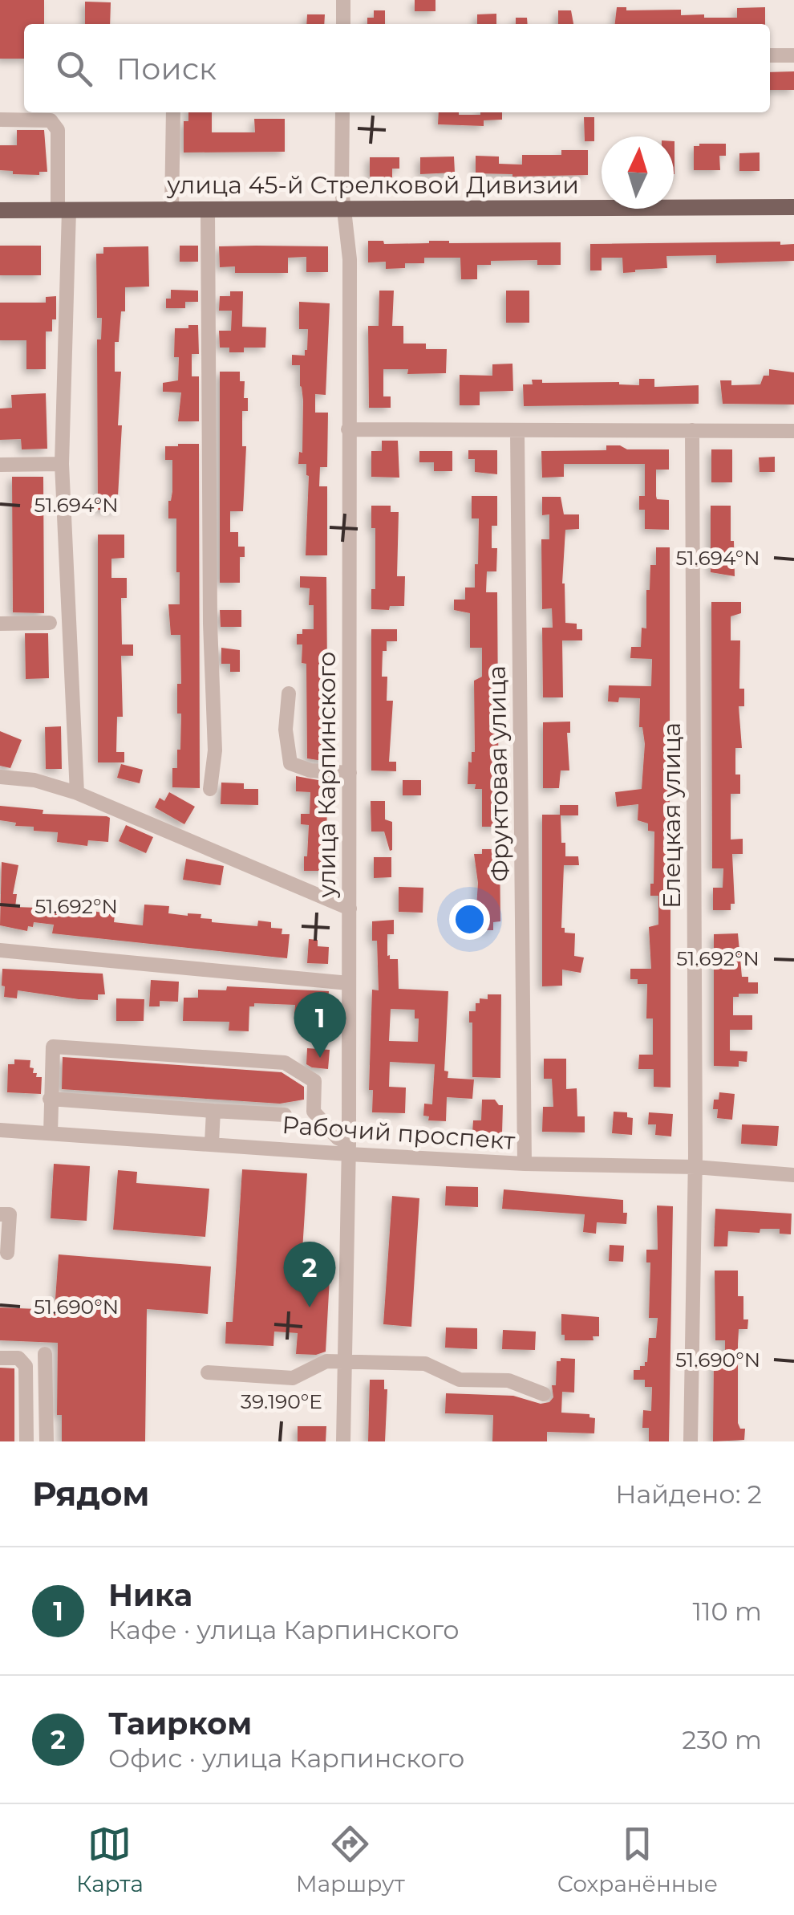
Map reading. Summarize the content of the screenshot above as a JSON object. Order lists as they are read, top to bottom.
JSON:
{
  "streets": {
    "main road": ["улица 45-й Стрелковой Дивизии"],
    "street": [
      "Фруктовая улица",
      "улица Карпинского",
      "Елецкая улица",
      "Рабочий проспект"
    ]
  },
  "crossings": [
    ["улица 45-й Стрелковой Дивизии", "улица Карпинского"],
    ["Фруктовая улица", "Рабочий проспект"],
    ["улица Карпинского", "Рабочий проспект"],
    ["Елецкая улица", "Рабочий проспект"]
  ],
  "north": "top",
  "page": {
    "search": "Поиск",
    "pins": ["1", "2"],
    "heading": ["Рядом", "Найдено: 2"],
    "list": [
      {
        "mark": "1",
        "name": "Ника",
        "note": "Кафе · улица Карпинского",
        "value": "110 m"
      },
      {
        "mark": "2",
        "name": "Таирком",
        "note": "Офис · улица Карпинского",
        "value": "230 m"
      }
    ],
    "nav": ["Карта", "Маршрут", "Сохранённые"]
  },
  "coordinates": [
    "51.694°N",
    "51.692°N",
    "51.690°N",
    "39.190°E"
  ]
}
